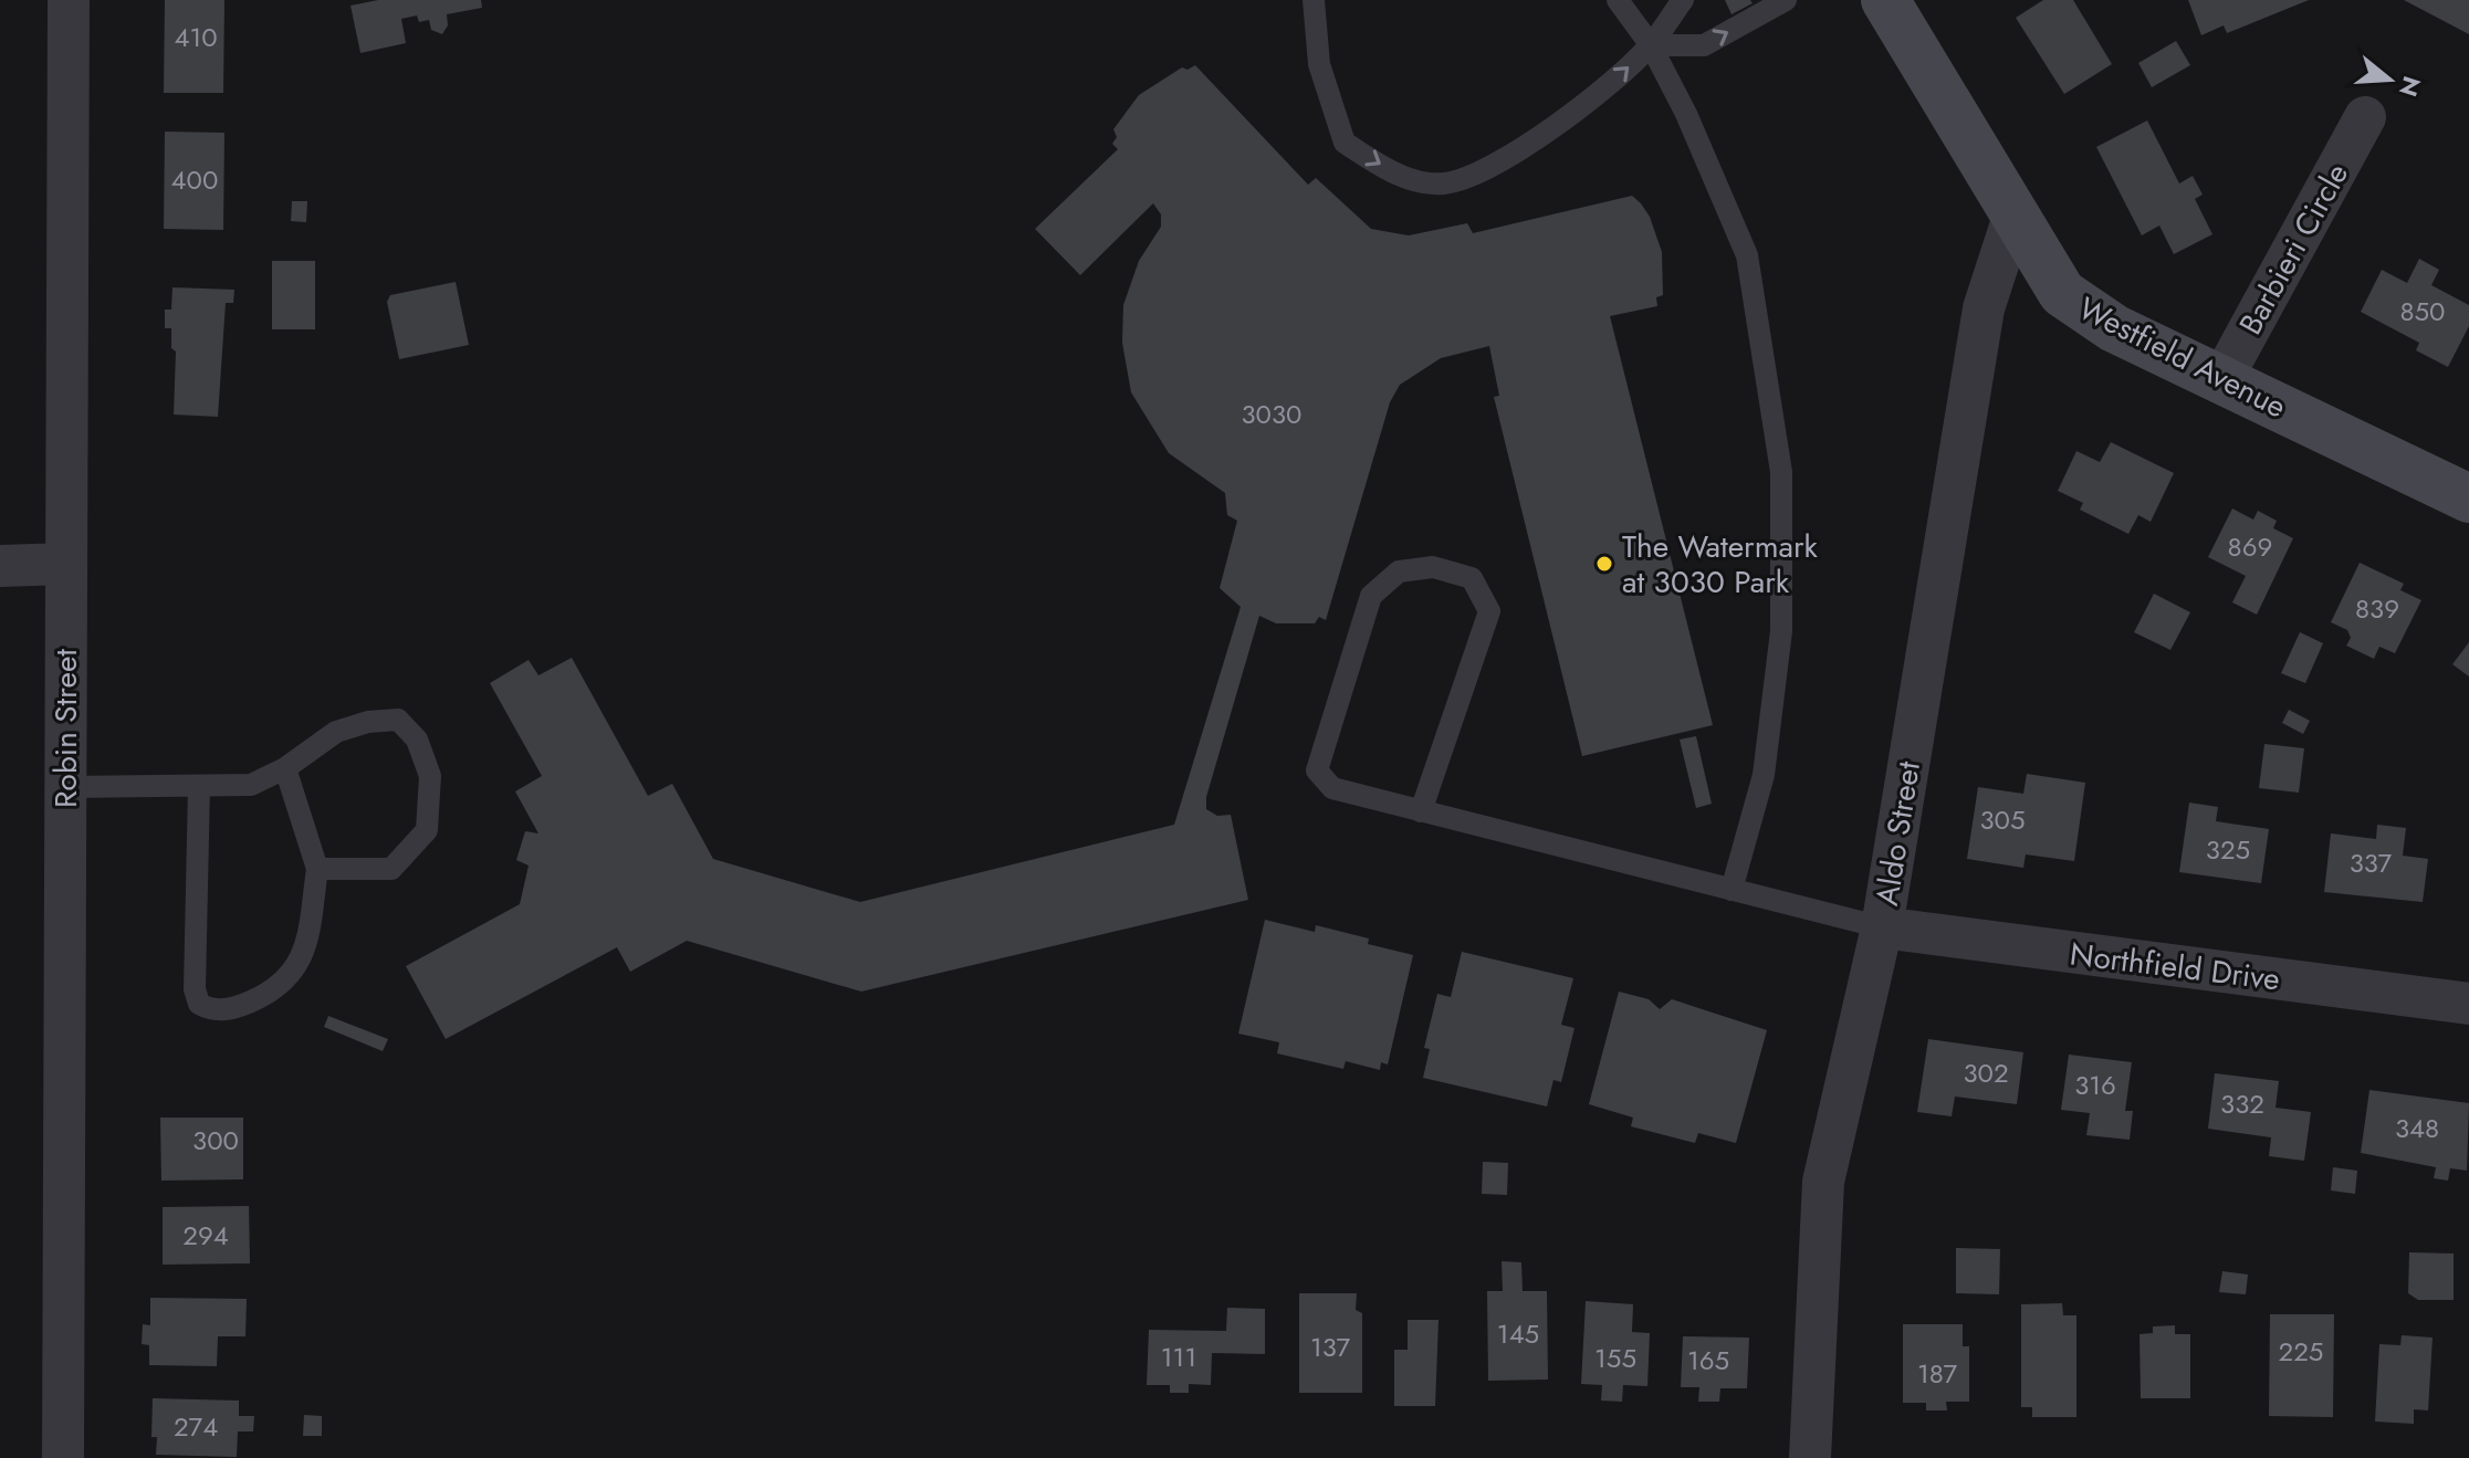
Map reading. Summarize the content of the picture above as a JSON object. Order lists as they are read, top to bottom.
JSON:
{
  "streets": {
    "street": [
      "Barbieri Circle",
      "Westfield Avenue",
      "Robin Street",
      "Aldo Street",
      "Northfield Drive"
    ]
  },
  "crossings": [
    ["Barbieri Circle", "Westfield Avenue"],
    ["Westfield Avenue", "Aldo Street"],
    ["Aldo Street", "Northfield Drive"]
  ],
  "places": ["The Watermark at 3030 Park"],
  "house_numbers": [
    "410",
    "400",
    "850",
    "3030",
    "869",
    "839",
    "305",
    "325",
    "337",
    "302",
    "316",
    "332",
    "348",
    "300",
    "294",
    "145",
    "137",
    "225",
    "111",
    "155",
    "165",
    "187",
    "274"
  ],
  "north": "right"
}
